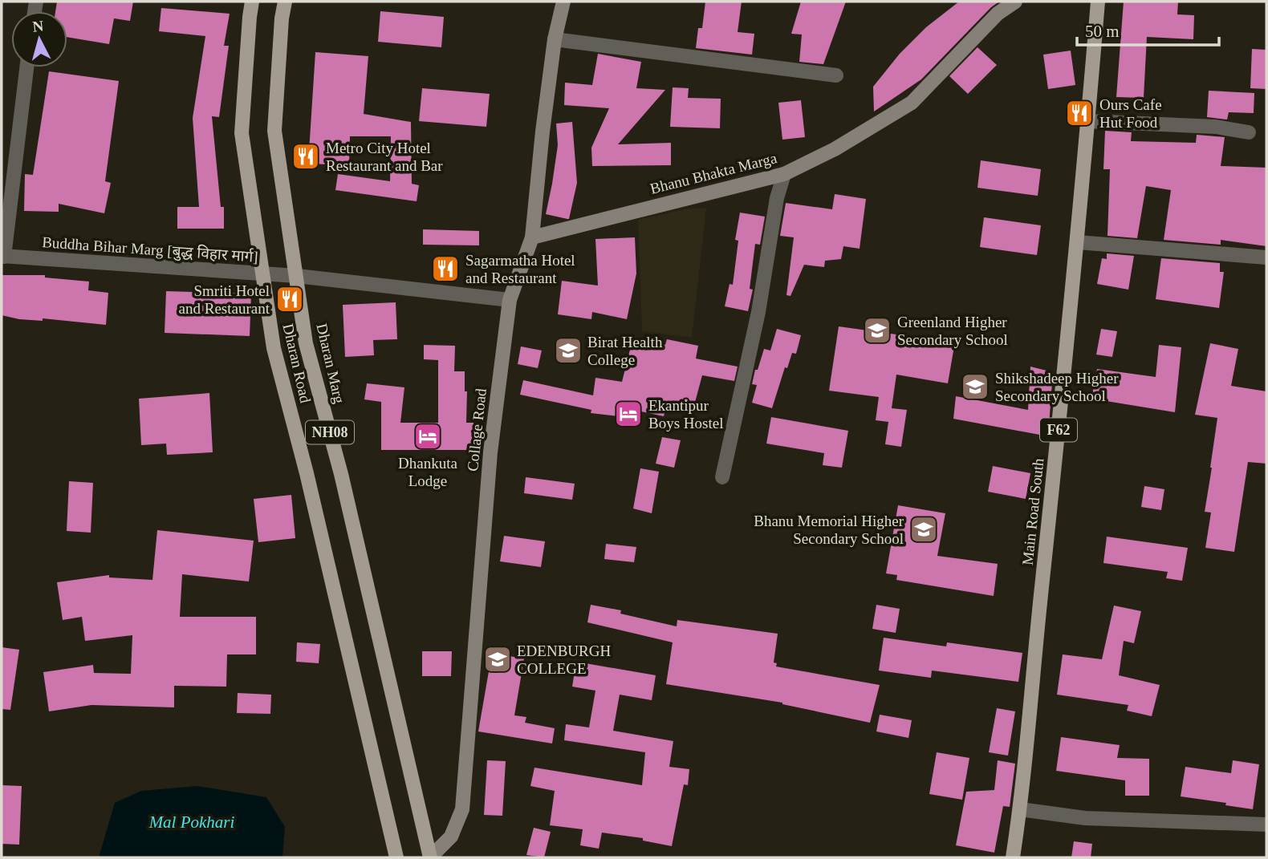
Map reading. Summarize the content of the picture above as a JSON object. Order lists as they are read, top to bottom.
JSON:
{
  "streets": {
    "main road": [
      "Dharan Road",
      "Dharan Marg",
      "F62",
      "NH08",
      "Main Road South"
    ],
    "street": ["Bhanu Bhakta Marga", "Buddha Bihar Marg [बुद्ध विहार मार्ग]", "Collage Road"]
  },
  "crossings": [
    ["Bhanu Bhakta Marga", "Collage Road"],
    ["Buddha Bihar Marg [बुद्ध विहार मार्ग]", "Dharan Road"],
    ["Buddha Bihar Marg [बुद्ध विहार मार्ग]", "Dharan Marg"],
    ["Buddha Bihar Marg [बुद्ध विहार मार्ग]", "Collage Road"],
    ["Dharan Marg", "Collage Road"]
  ],
  "water": ["Mal Pokhari"],
  "places": {
    "restaurant": [
      "Ours Cafe Hut Food",
      "Metro City Hotel Restaurant and Bar",
      "Sagarmatha Hotel and Restaurant",
      "Smriti Hotel and Restaurant"
    ],
    "school or university": [
      "Greenland Higher Secondary School",
      "Birat Health College",
      "Shikshadeep Higher Secondary School",
      "Bhanu Memorial Higher Secondary School",
      "EDENBURGH COLLEGE"
    ],
    "hotel": ["Ekantipur Boys Hostel", "Dhankuta Lodge"]
  },
  "scale_bar": "50 m",
  "north": "top"
}
